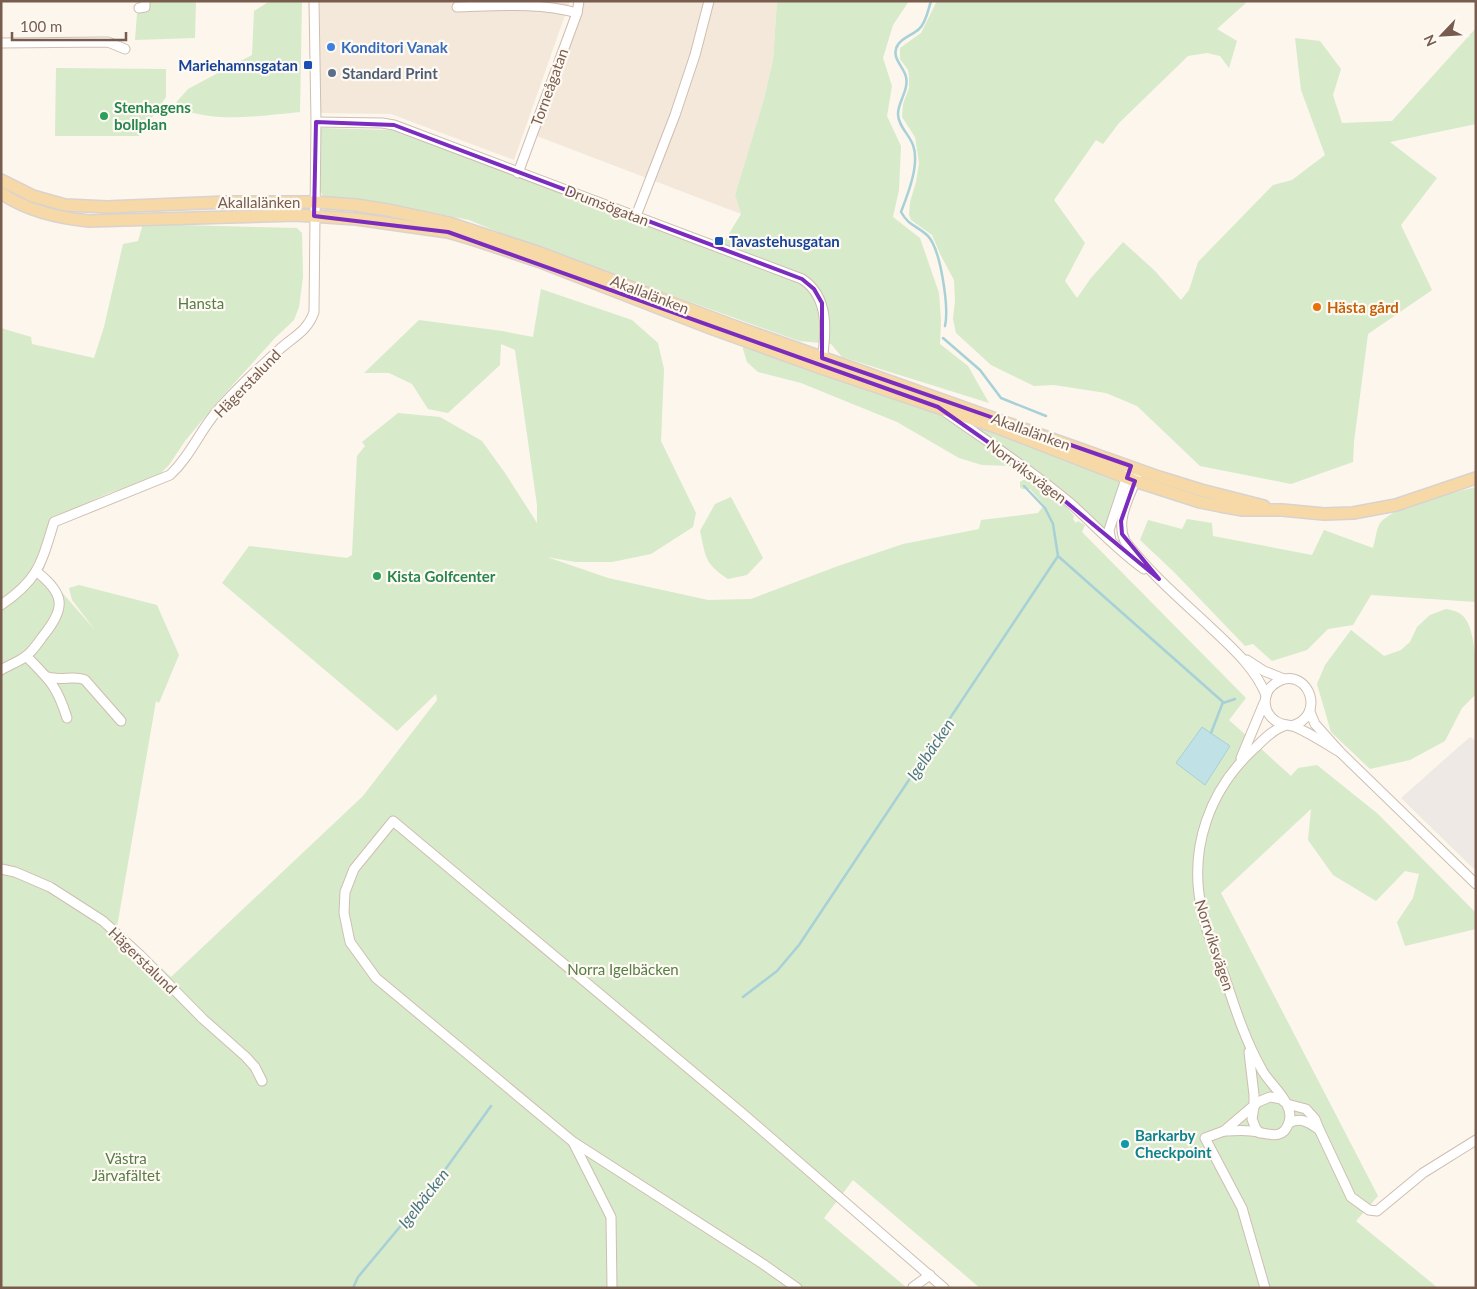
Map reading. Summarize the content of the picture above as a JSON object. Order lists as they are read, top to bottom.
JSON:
{
  "streets": {
    "main road": ["Akallalänken"],
    "street": [
      "Torneågatan",
      "Drumsögatan",
      "Hägerstalund",
      "Norrviksvägen"
    ]
  },
  "crossings": [
    ["Torneågatan", "Drumsögatan"],
    ["Akallalänken", "Drumsögatan"],
    ["Akallalänken", "Hägerstalund"],
    ["Akallalänken", "Norrviksvägen"]
  ],
  "water": ["Igelbäcken"],
  "parks": ["Hansta", "Norra Igelbäcken", "Västra Järvafältet"],
  "places": {
    "other": [
      "Konditori Vanak",
      "Standard Print",
      "Stenhagens bollplan",
      "Hästa gård",
      "Kista Golfcenter",
      "Barkarby Checkpoint"
    ],
    "transit": ["Mariehamnsgatan", "Tavastehusgatan"]
  },
  "scale_bar": "100 m",
  "north": "bottom left"
}
